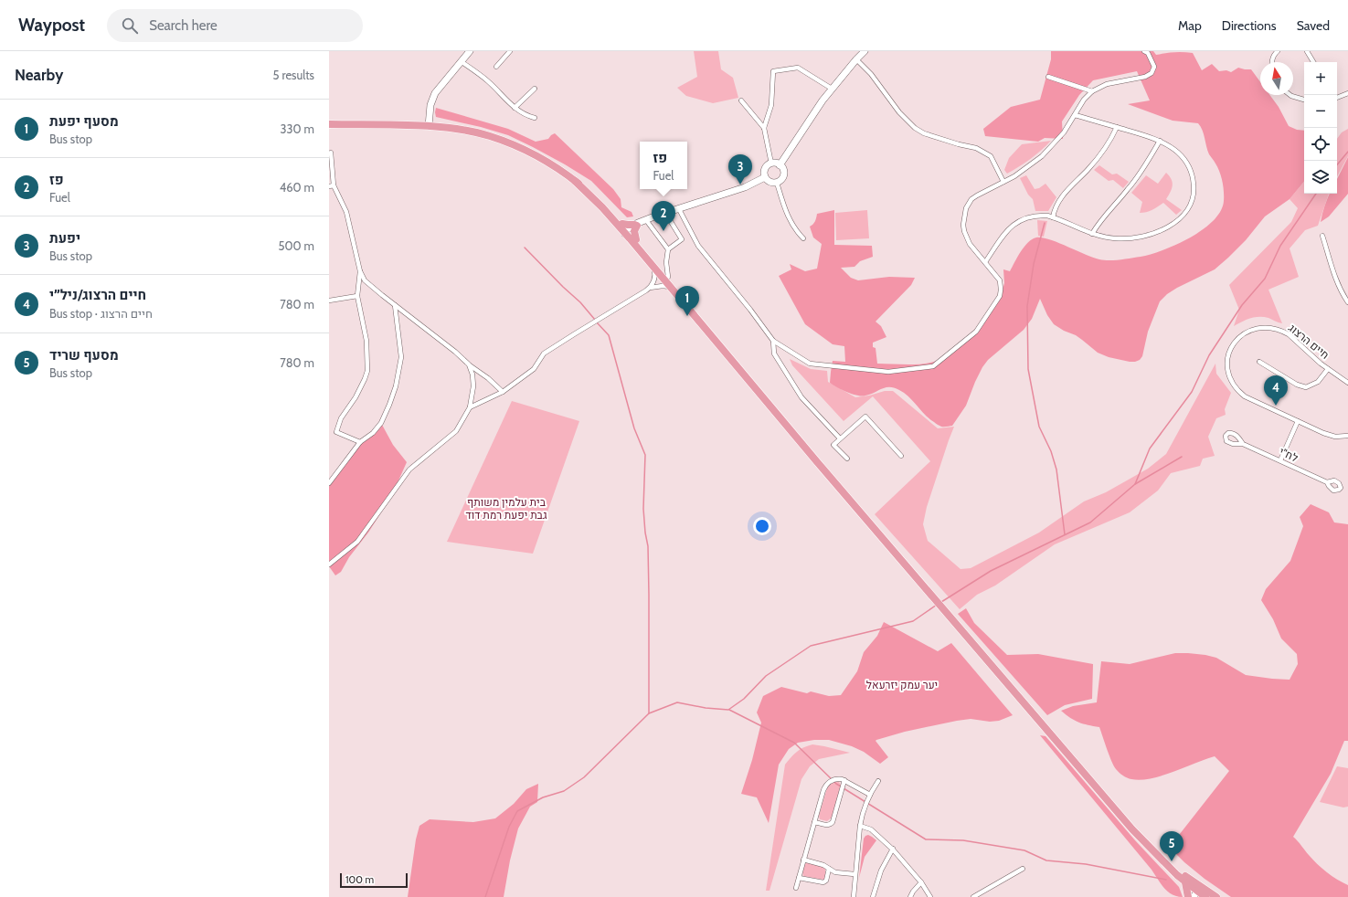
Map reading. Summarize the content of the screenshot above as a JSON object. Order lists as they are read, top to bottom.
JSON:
{
  "streets": {
    "street": ["חיים הרצוג", "לח\"י"]
  },
  "parks": ["בית עלמין משותף גבת יפעת רמת דוד", "יער עמק יזרעאל"],
  "scale_bar": "100 m",
  "north": "top",
  "page": {
    "header": "Waypost",
    "search": "Search here",
    "nav": ["Map", "Directions", "Saved"],
    "heading": ["Nearby", "5 results"],
    "map_buttons": ["+", "−"],
    "list": [
      {
        "mark": "1",
        "name": "מסעף יפעת",
        "note": "Bus stop",
        "value": "330 m"
      },
      {
        "mark": "2",
        "name": "פז",
        "note": "Fuel",
        "value": "460 m"
      },
      {
        "mark": "3",
        "name": "יפעת",
        "note": "Bus stop",
        "value": "500 m"
      },
      {
        "mark": "4",
        "name": "חיים הרצוג/ניל״י",
        "note": "Bus stop · חיים הרצוג",
        "value": "780 m"
      },
      {
        "mark": "5",
        "name": "מסעף שריד",
        "note": "Bus stop",
        "value": "780 m"
      }
    ],
    "popup": ["פז", "Fuel"],
    "pins": [
      "3",
      "2",
      "1",
      "4",
      "5"
    ],
    "scale": "100 m"
  }
}
